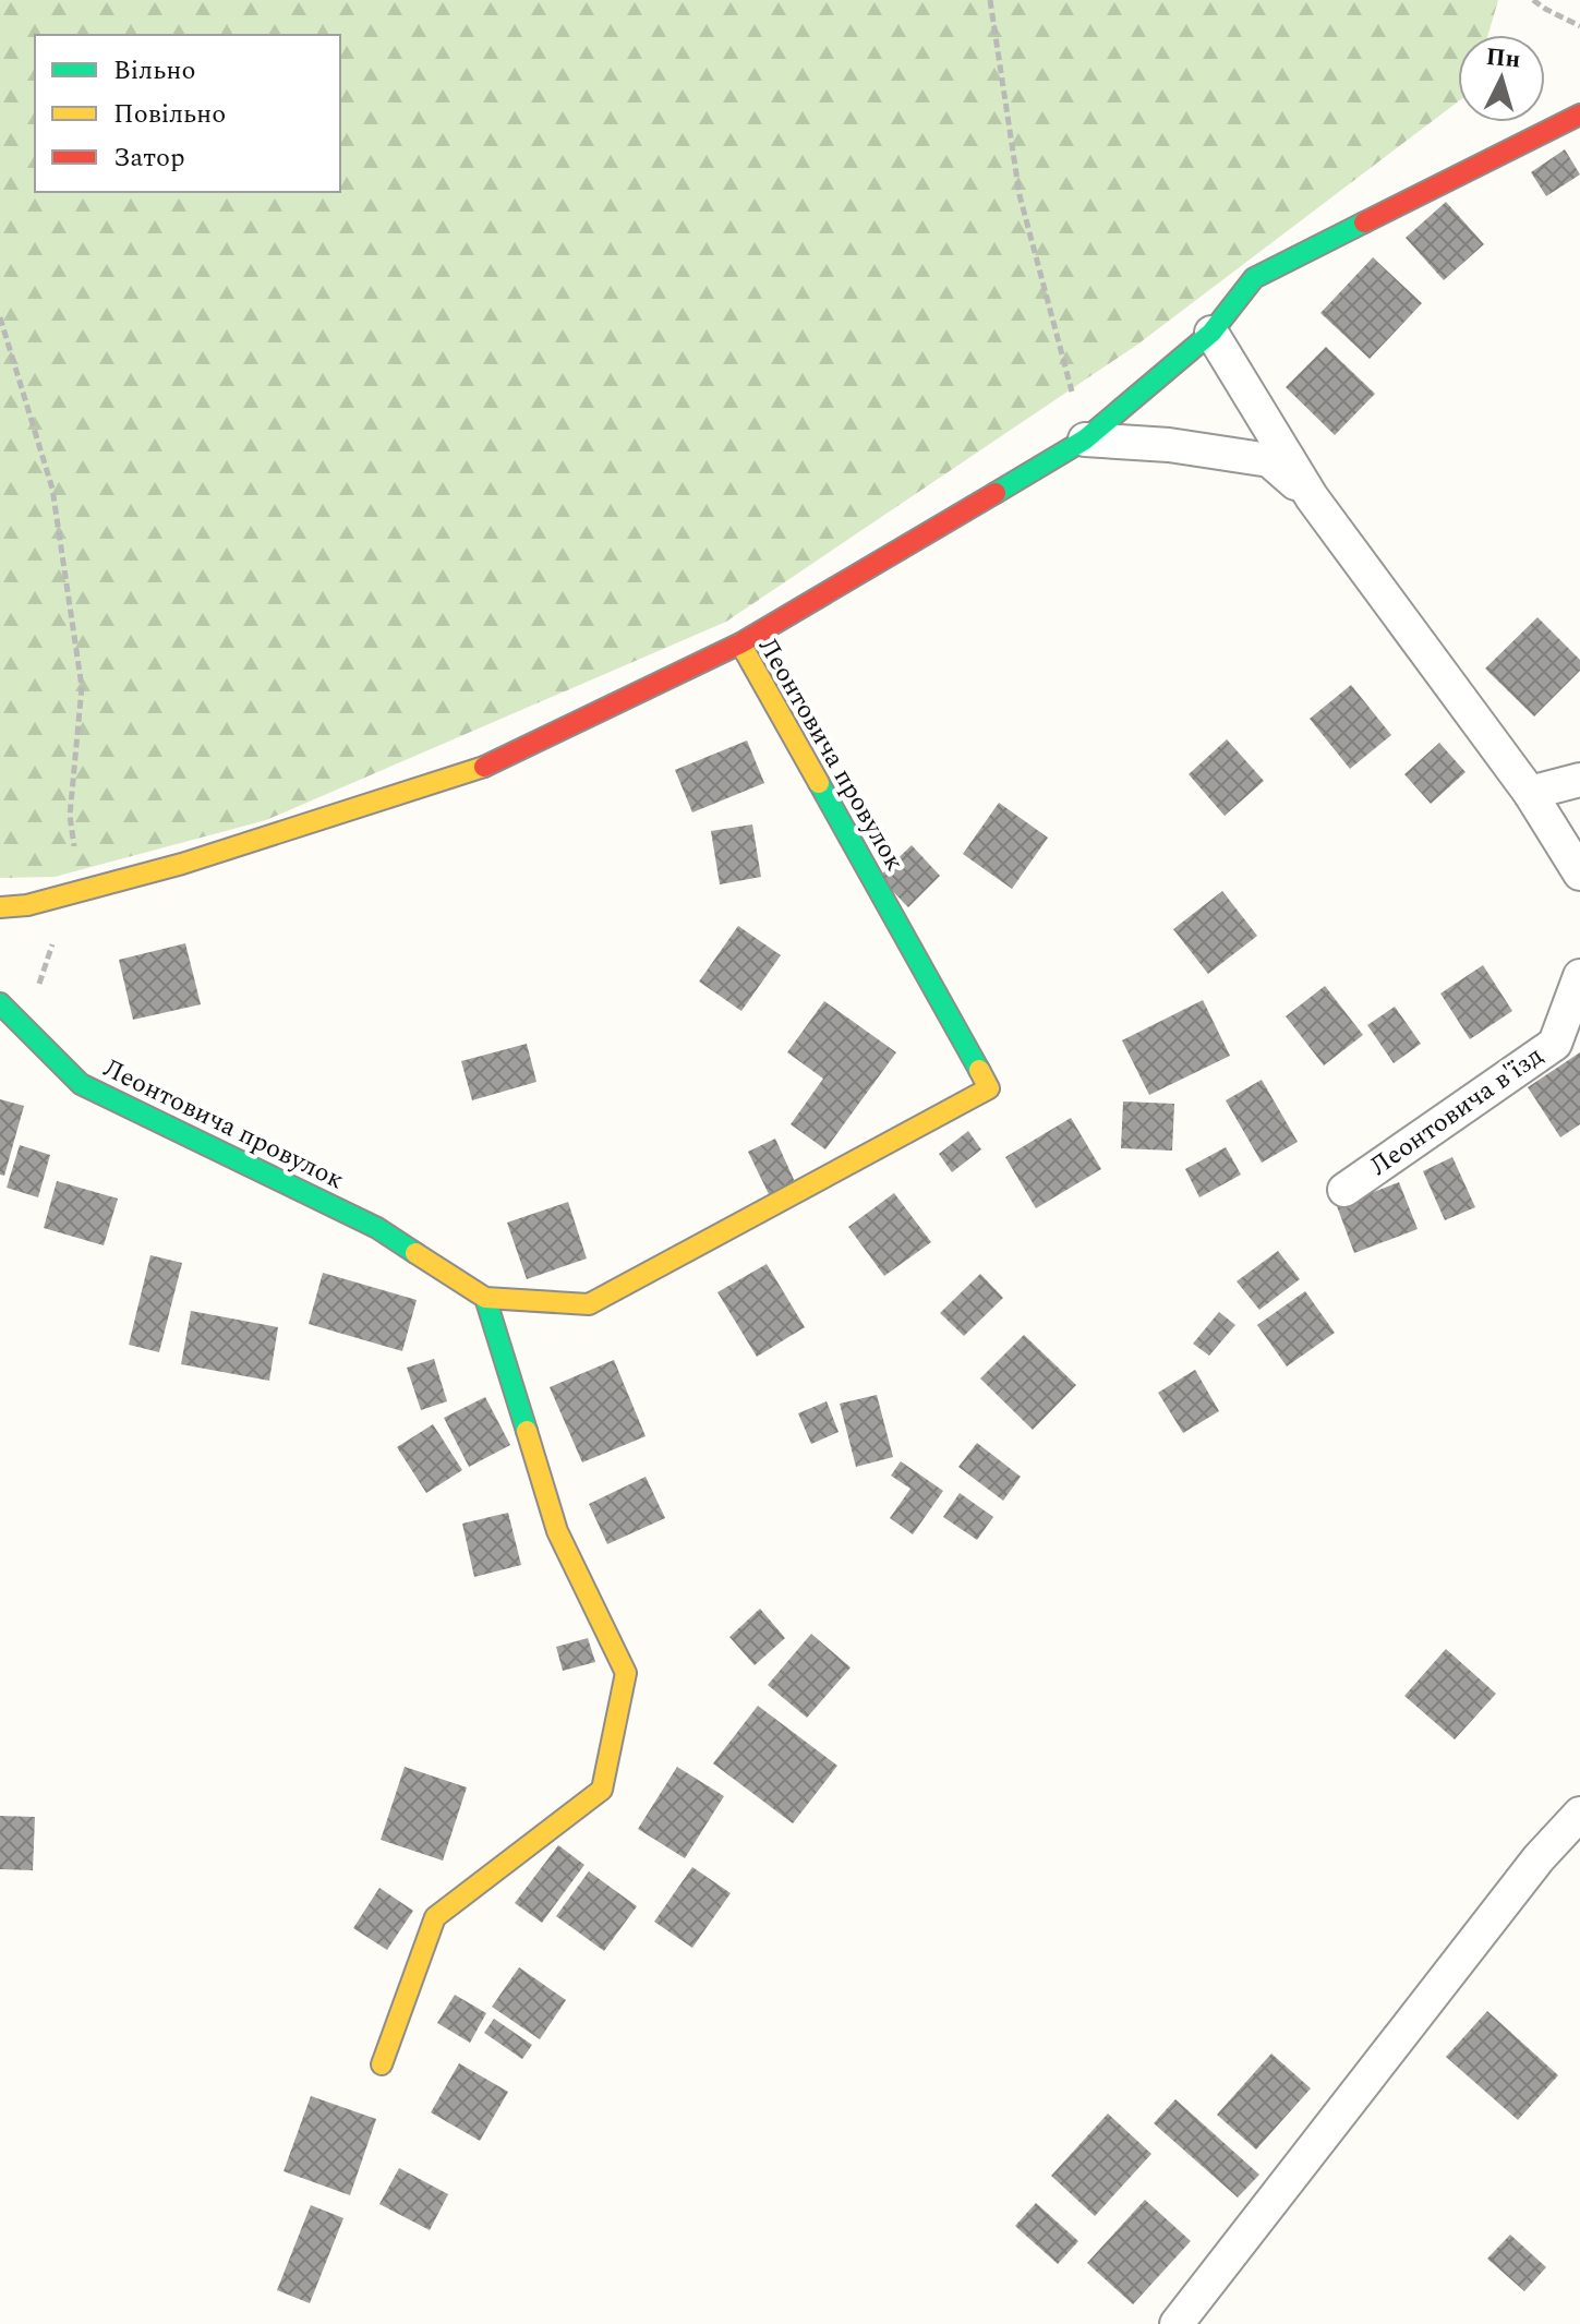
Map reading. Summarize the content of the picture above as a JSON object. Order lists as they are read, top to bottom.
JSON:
{
  "streets": {
    "street": ["Леонтовича провулок", "Леонтовича в'їзд"]
  },
  "legend": ["Вільно", "Повільно", "Затор"],
  "north": "top"
}
